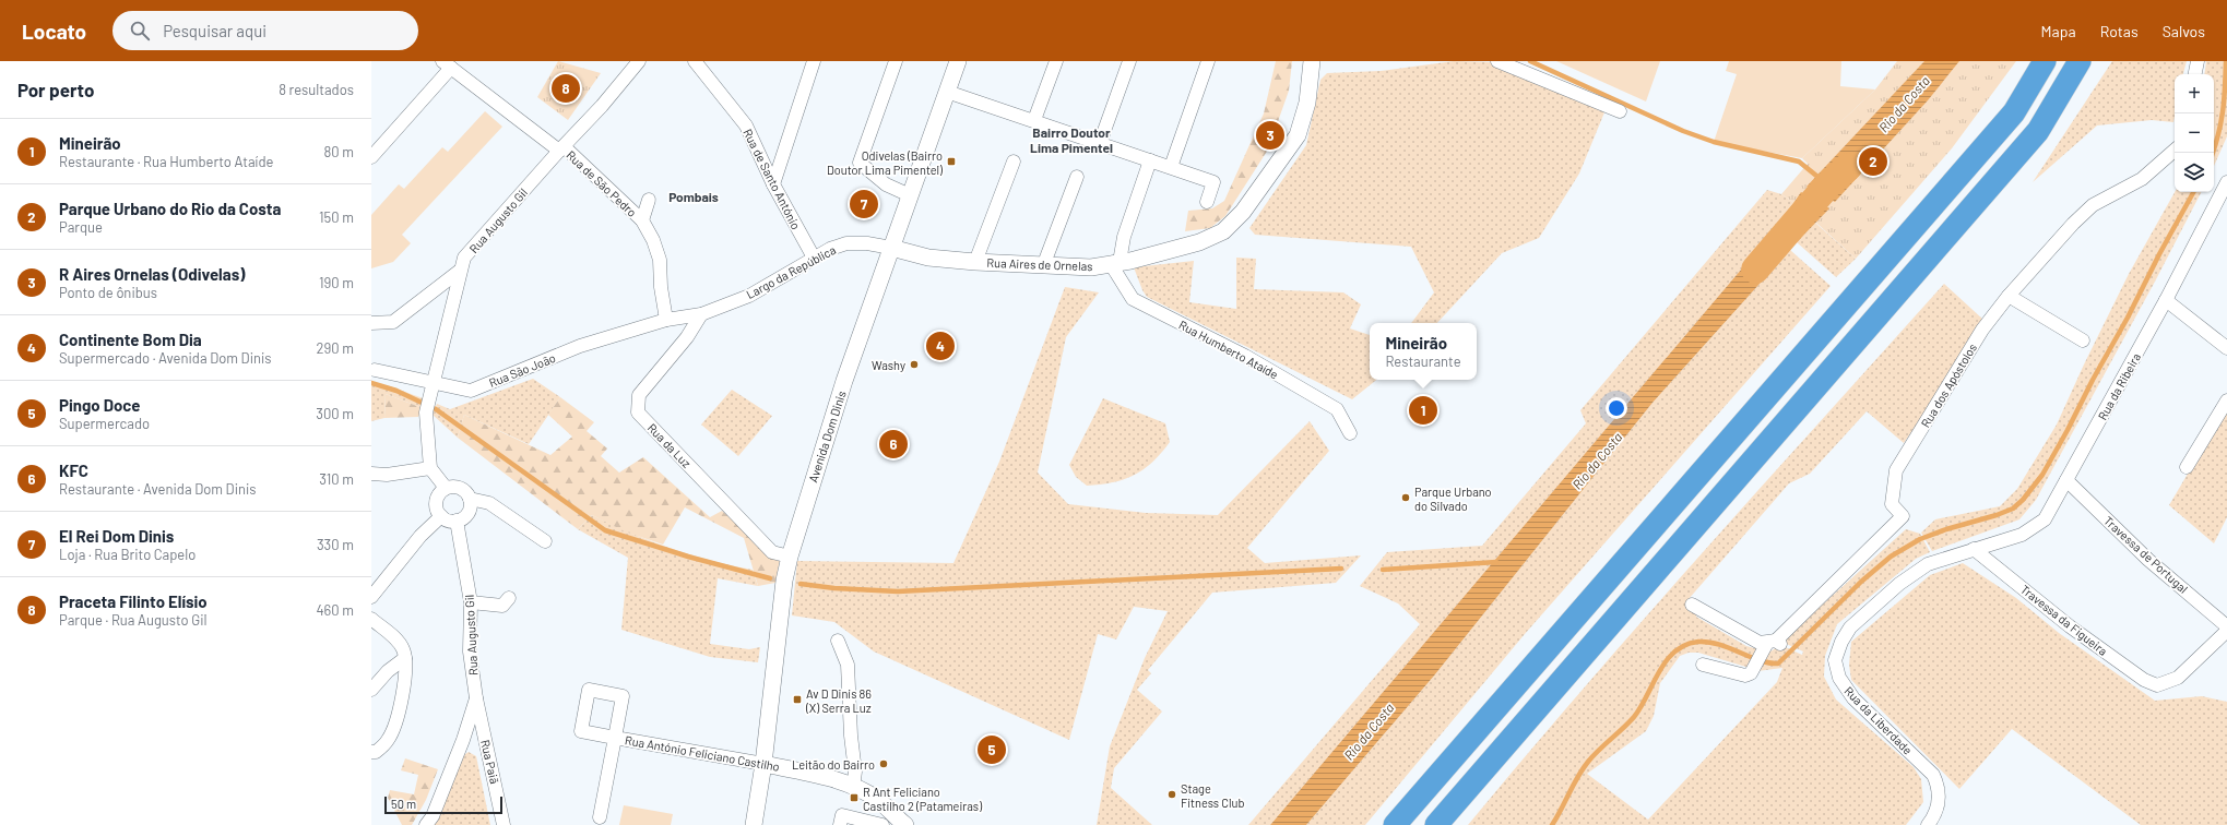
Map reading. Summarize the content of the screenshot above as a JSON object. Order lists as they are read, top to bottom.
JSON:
{
  "streets": {
    "street": [
      "Rua de Santo António",
      "Rua de São Pedro",
      "Rua Augusto Gil",
      "Rua Aires de Ornelas",
      "Largo da República",
      "Rua Humberto Ataíde",
      "Rua São João",
      "Rua dos Apóstolos",
      "Rua da Ribeira",
      "Avenida Dom Dinis",
      "Rua da Luz",
      "Travessa de Portugal",
      "Travessa da Figueira",
      "Rua da Liberdade",
      "Rua António Feliciano Castilho",
      "Rua Paiã"
    ]
  },
  "crossings": [
    ["Rua de Santo António", "Largo da República"],
    ["Rua de São Pedro", "Rua Augusto Gil"],
    ["Rua de São Pedro", "Largo da República"],
    ["Rua de São Pedro", "Rua São João"],
    ["Rua Augusto Gil", "Rua São João"],
    ["Rua Augusto Gil", "Rua Paiã"],
    ["Rua Aires de Ornelas", "Largo da República"],
    ["Rua Aires de Ornelas", "Rua Humberto Ataíde"],
    ["Rua Aires de Ornelas", "Avenida Dom Dinis"],
    ["Largo da República", "Rua São João"],
    ["Largo da República", "Avenida Dom Dinis"],
    ["Largo da República", "Rua da Luz"],
    ["Rua da Ribeira", "Travessa de Portugal"],
    ["Rua da Ribeira", "Travessa da Figueira"],
    ["Rua da Ribeira", "Rua da Liberdade"],
    ["Avenida Dom Dinis", "Rua da Luz"],
    ["Avenida Dom Dinis", "Rua António Feliciano Castilho"],
    ["Travessa da Figueira", "Rua da Liberdade"]
  ],
  "districts": ["Bairro Doutor Lima Pimentel", "Pombais"],
  "water": ["Rio da Costa"],
  "places": {
    "transit": ["Odivelas (Bairro Doutor Lima Pimentel)", "Av D Dinis 86 (X) Serra Luz", "R Ant Feliciano Castilho 2 (Patameiras)"],
    "other": [
      "Washy",
      "Parque Urbano do Silvado",
      "Leitão do Bairro",
      "Stage Fitness Club"
    ]
  },
  "scale_bar": "50 m",
  "page": {
    "header": "Locato",
    "search": "Pesquisar aqui",
    "nav": ["Mapa", "Rotas", "Salvos"],
    "heading": ["Por perto", "8 resultados"],
    "pins": [
      "8",
      "3",
      "2",
      "7",
      "4",
      "1",
      "6",
      "5"
    ],
    "map_buttons": ["+", "−"],
    "list": [
      {
        "mark": "1",
        "name": "Mineirão",
        "note": "Restaurante · Rua Humberto Ataíde",
        "value": "80 m"
      },
      {
        "mark": "2",
        "name": "Parque Urbano do Rio da Costa",
        "note": "Parque",
        "value": "150 m"
      },
      {
        "mark": "3",
        "name": "R Aires Ornelas (Odivelas)",
        "note": "Ponto de ônibus",
        "value": "190 m"
      },
      {
        "mark": "4",
        "name": "Continente Bom Dia",
        "note": "Supermercado · Avenida Dom Dinis",
        "value": "290 m"
      },
      {
        "mark": "5",
        "name": "Pingo Doce",
        "note": "Supermercado",
        "value": "300 m"
      },
      {
        "mark": "6",
        "name": "KFC",
        "note": "Restaurante · Avenida Dom Dinis",
        "value": "310 m"
      },
      {
        "mark": "7",
        "name": "El Rei Dom Dinis",
        "note": "Loja · Rua Brito Capelo",
        "value": "330 m"
      },
      {
        "mark": "8",
        "name": "Praceta Filinto Elísio",
        "note": "Parque · Rua Augusto Gil",
        "value": "460 m"
      }
    ],
    "popup": ["Mineirão", "Restaurante"],
    "scale": "50 m"
  }
}
